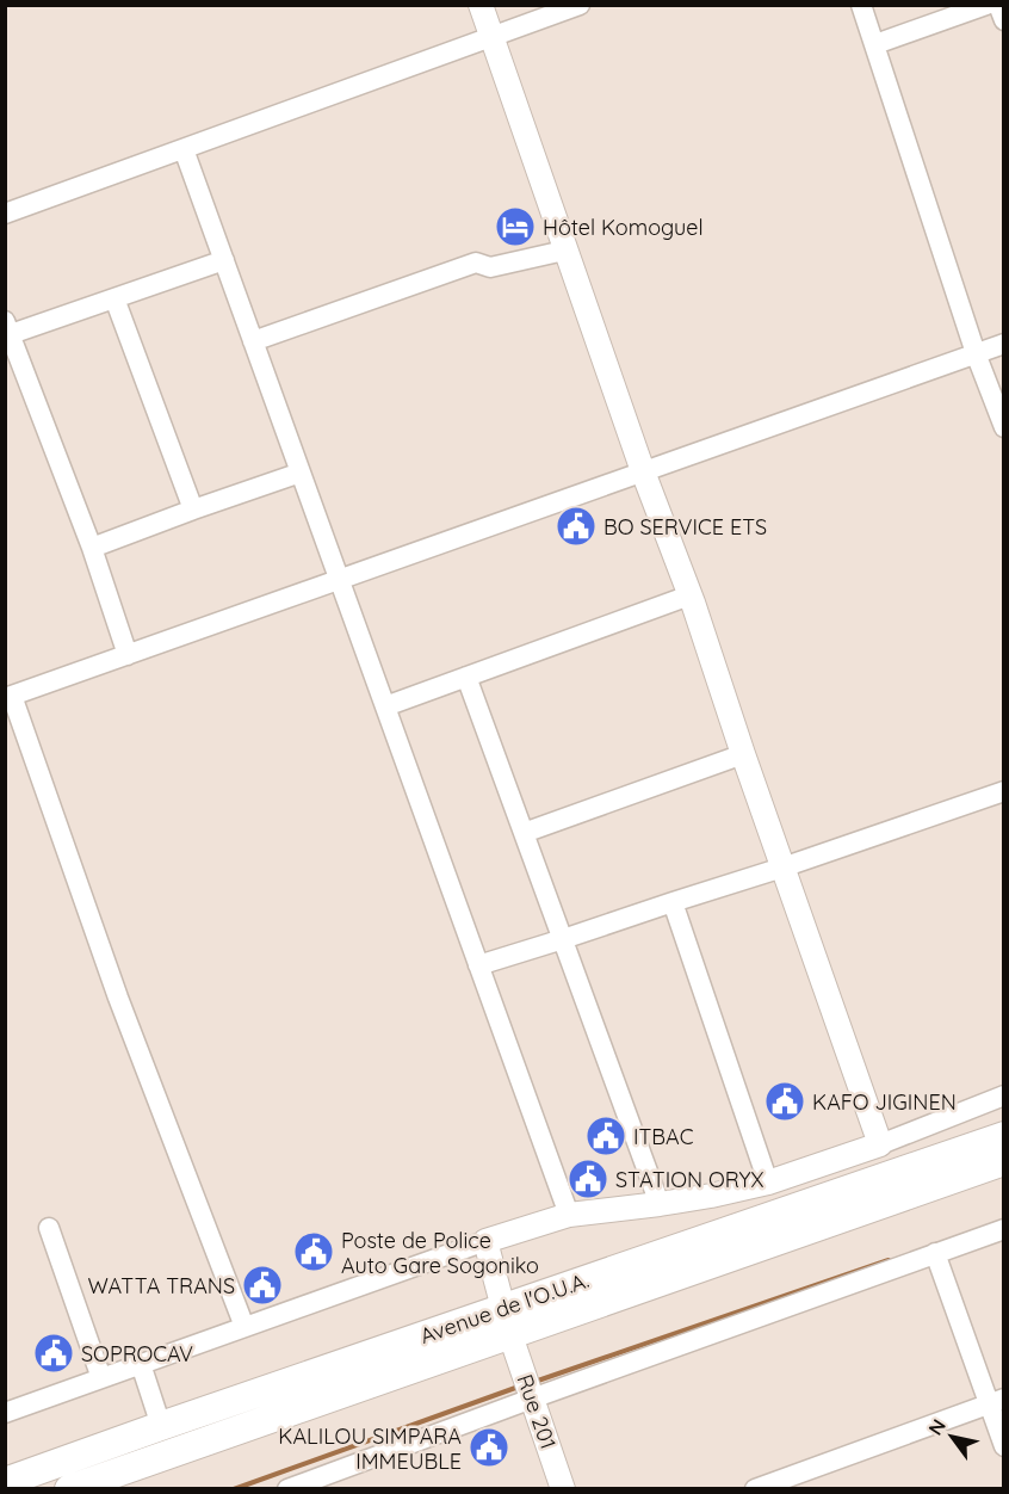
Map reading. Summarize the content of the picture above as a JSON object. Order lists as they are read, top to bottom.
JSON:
{
  "streets": {
    "highway": ["Avenue de l'O.U.A."],
    "main road": ["Rue 201"]
  },
  "crossings": [
    ["Avenue de l'O.U.A.", "Rue 201"]
  ],
  "places": {
    "hotel": ["Hôtel Komoguel"],
    "public building": [
      "BO SERVICE ETS",
      "KAFO JIGINEN",
      "ITBAC",
      "STATION ORYX",
      "Poste de Police Auto Gare Sogoniko",
      "WATTA TRANS",
      "SOPROCAV",
      "KALILOU SIMPARA IMMEUBLE"
    ]
  },
  "north": "top left"
}
